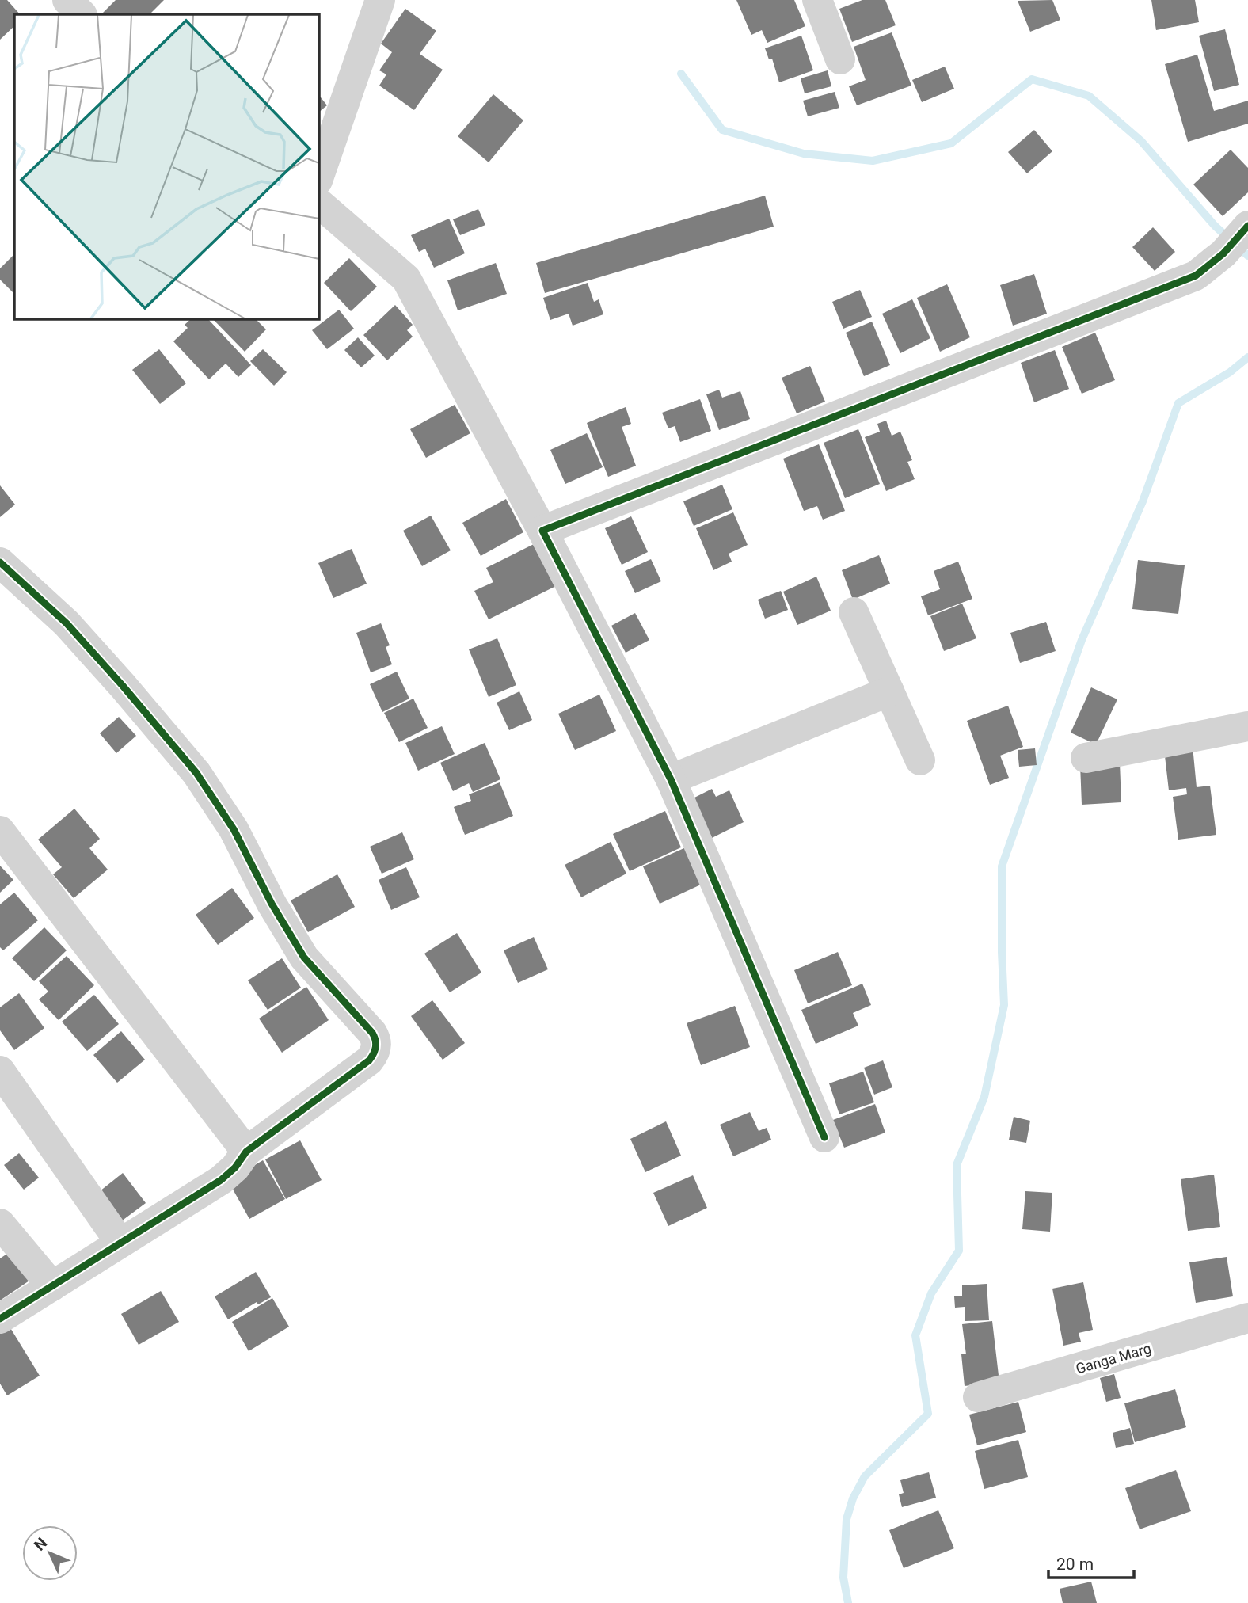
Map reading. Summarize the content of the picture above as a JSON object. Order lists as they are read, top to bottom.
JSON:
{
  "streets": {
    "street": ["Ganga Marg"]
  },
  "scale_bar": "20 m",
  "north": "top left"
}
